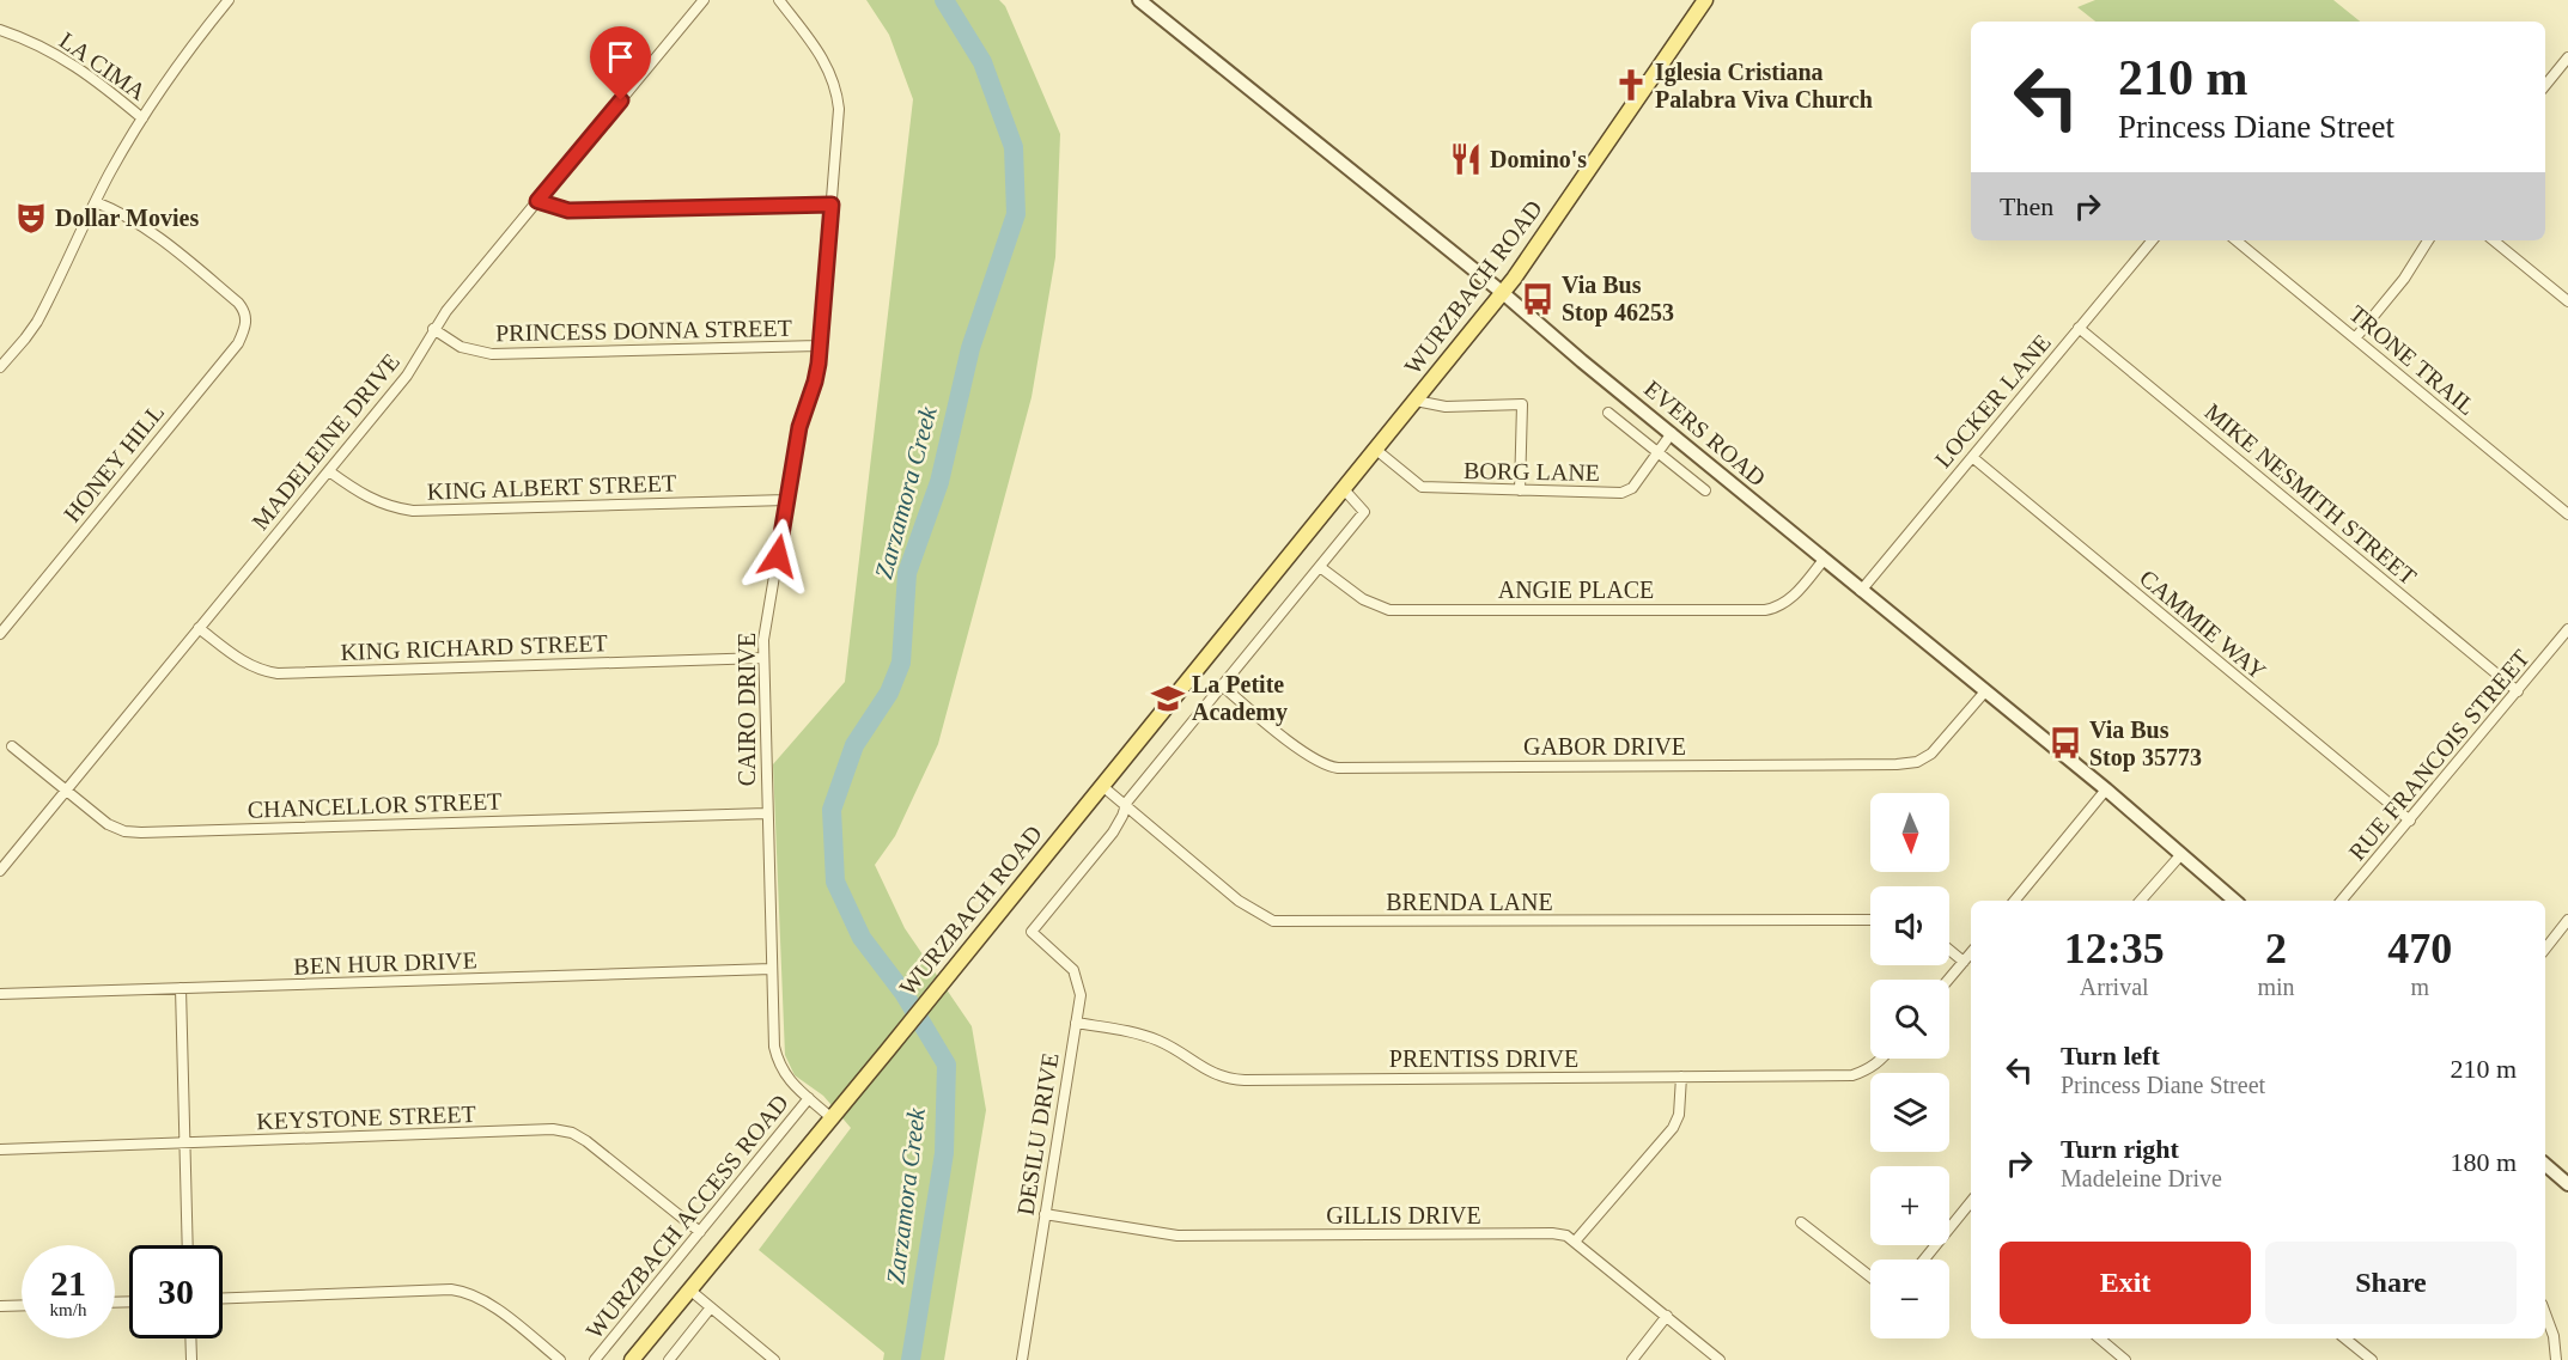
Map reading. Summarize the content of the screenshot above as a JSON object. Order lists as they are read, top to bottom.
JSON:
{
  "streets": {
    "main road": ["WURZBACH ROAD", "EVERS ROAD"],
    "street": [
      "LA CIMA",
      "PRINCESS DONNA STREET",
      "TRONE TRAIL",
      "LOCKER LANE",
      "MADELEINE DRIVE",
      "HONEY HILL",
      "BORG LANE",
      "KING ALBERT STREET",
      "MIKE NESMITH STREET",
      "ANGIE PLACE",
      "CAMMIE WAY",
      "KING RICHARD STREET",
      "CAIRO DRIVE",
      "GABOR DRIVE",
      "RUE FRANCOIS STREET",
      "CHANCELLOR STREET",
      "BRENDA LANE",
      "BEN HUR DRIVE",
      "PRENTISS DRIVE",
      "KEYSTONE STREET",
      "DESILU DRIVE",
      "GILLIS DRIVE",
      "WURZBACH ACCESS ROAD"
    ]
  },
  "crossings": [
    ["WURZBACH ROAD", "EVERS ROAD"],
    ["WURZBACH ROAD", "BORG LANE"],
    ["WURZBACH ROAD", "CAIRO DRIVE"],
    ["WURZBACH ROAD", "BRENDA LANE"],
    ["PRINCESS DONNA STREET", "MADELEINE DRIVE"],
    ["PRINCESS DONNA STREET", "CAIRO DRIVE"],
    ["LOCKER LANE", "EVERS ROAD"],
    ["LOCKER LANE", "MIKE NESMITH STREET"],
    ["LOCKER LANE", "CAMMIE WAY"],
    ["EVERS ROAD", "BORG LANE"],
    ["EVERS ROAD", "ANGIE PLACE"],
    ["EVERS ROAD", "GABOR DRIVE"],
    ["MADELEINE DRIVE", "KING ALBERT STREET"],
    ["MADELEINE DRIVE", "KING RICHARD STREET"],
    ["MADELEINE DRIVE", "CHANCELLOR STREET"],
    ["KING ALBERT STREET", "CAIRO DRIVE"],
    ["MIKE NESMITH STREET", "RUE FRANCOIS STREET"],
    ["CAMMIE WAY", "RUE FRANCOIS STREET"],
    ["KING RICHARD STREET", "CAIRO DRIVE"],
    ["CAIRO DRIVE", "CHANCELLOR STREET"],
    ["CAIRO DRIVE", "BEN HUR DRIVE"],
    ["CAIRO DRIVE", "WURZBACH ACCESS ROAD"],
    ["BRENDA LANE", "DESILU DRIVE"],
    ["PRENTISS DRIVE", "DESILU DRIVE"],
    ["KEYSTONE STREET", "WURZBACH ACCESS ROAD"],
    ["DESILU DRIVE", "GILLIS DRIVE"]
  ],
  "water": ["Zarzamora Creek"],
  "places": {
    "church": ["Iglesia Cristiana Palabra Viva Church"],
    "restaurant": ["Domino's"],
    "theatre": ["Dollar Movies"],
    "bus stop": ["Via Bus Stop 46253", "Via Bus Stop 35773"],
    "school or university": ["La Petite Academy"]
  },
  "north": "bottom",
  "page": {
    "turn": ["210 m", "Princess Diane Street"],
    "then": "Then",
    "map_buttons": ["+", "−"],
    "eta": [
      "12:35",
      "Arrival",
      "2",
      "min",
      "470",
      "m"
    ],
    "list": [
      {
        "name": "Turn left",
        "note": "Princess Diane Street",
        "value": "210 m"
      },
      {
        "name": "Turn right",
        "note": "Madeleine Drive",
        "value": "180 m"
      }
    ],
    "buttons": ["Exit", "Share"],
    "speed": "21 km/h",
    "limit": "30"
  }
}
